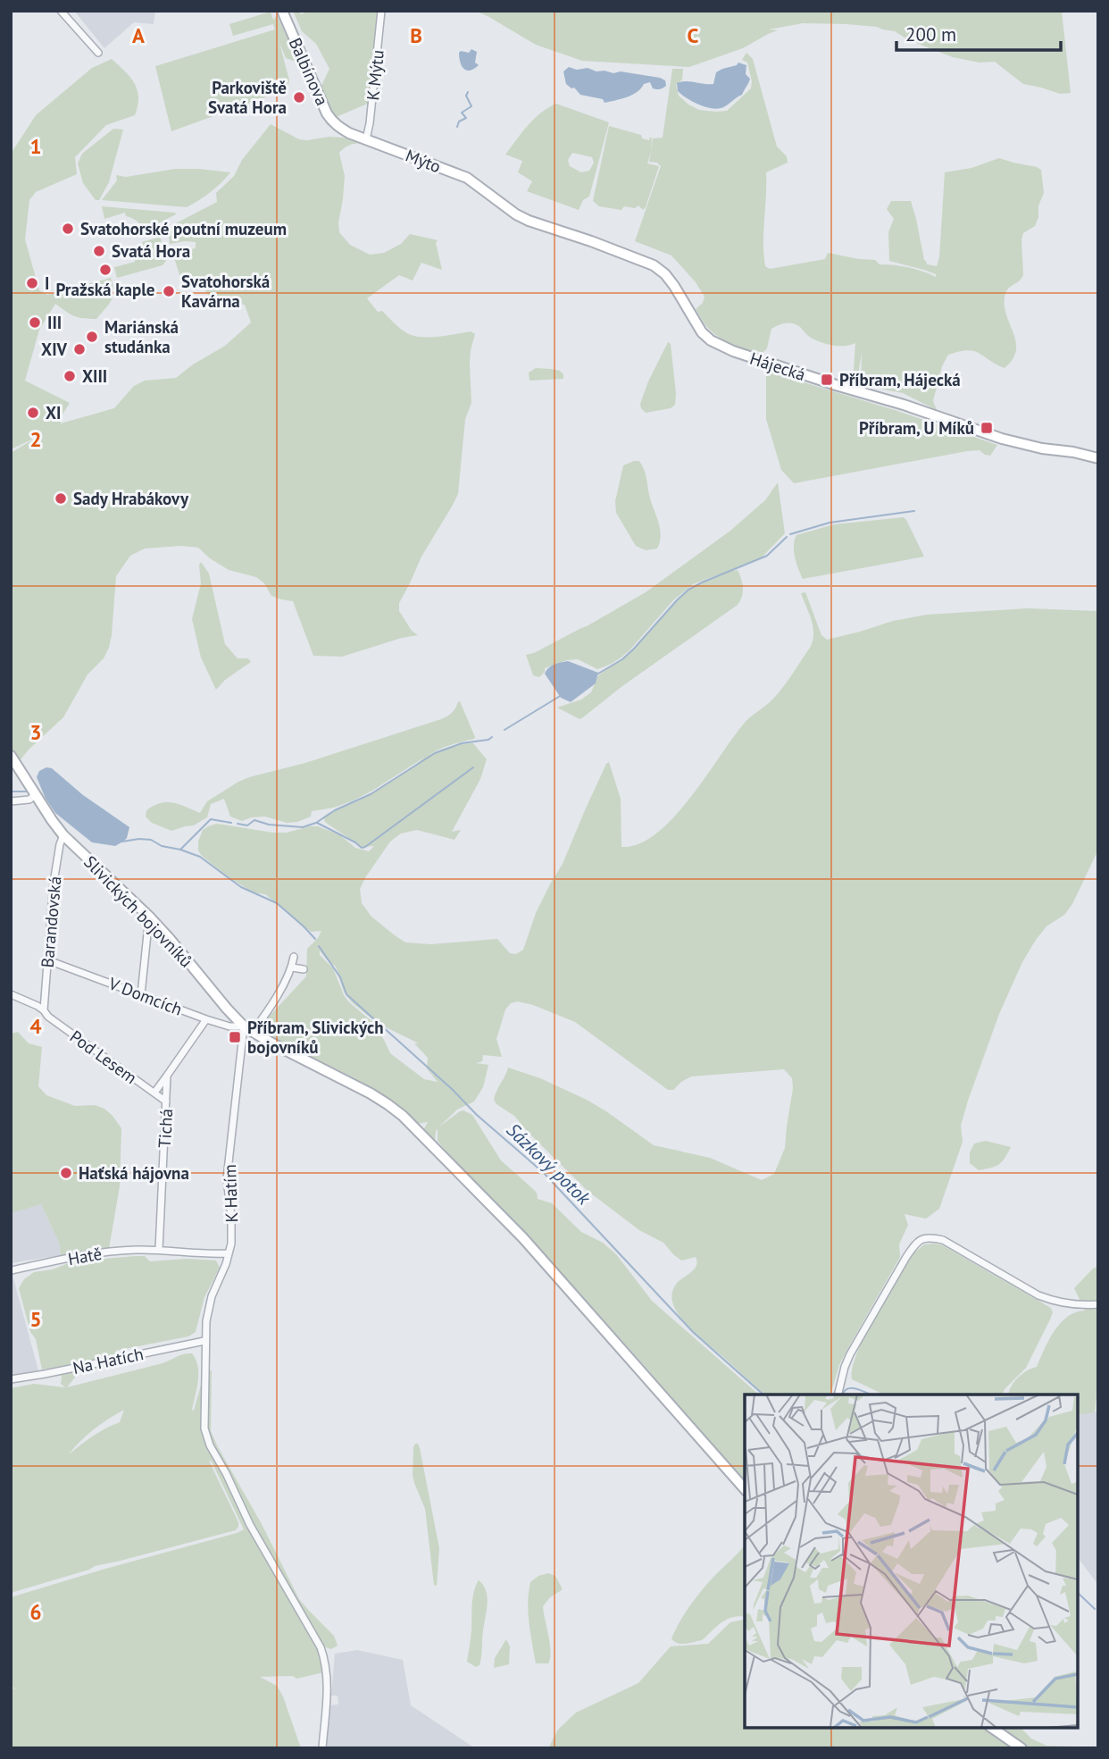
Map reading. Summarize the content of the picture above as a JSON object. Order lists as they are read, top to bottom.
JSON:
{
  "streets": {
    "street": [
      "Balbínova",
      "K Mýtu",
      "Mýto",
      "Hájecká",
      "Slivických bojovníků",
      "Barandovská",
      "V Domcích",
      "Pod Lesem",
      "Tichá",
      "K Hatím",
      "Hatě",
      "Na Hatích"
    ]
  },
  "crossings": [
    ["Balbínova", "Mýto"],
    ["K Mýtu", "Mýto"],
    ["Mýto", "Hájecká"],
    ["Slivických bojovníků", "Barandovská"],
    ["Slivických bojovníků", "V Domcích"],
    ["Slivických bojovníků", "K Hatím"],
    ["Barandovská", "V Domcích"],
    ["Barandovská", "Pod Lesem"],
    ["V Domcích", "K Hatím"],
    ["Pod Lesem", "Tichá"],
    ["Tichá", "Hatě"],
    ["K Hatím", "Na Hatích"]
  ],
  "water": ["Sázkový potok"],
  "places": {
    "other": [
      "Parkoviště Svatá Hora",
      "Svatohorské poutní muzeum",
      "Svatá Hora",
      "Pražská kaple",
      "I",
      "Svatohorská Kavárna",
      "III",
      "Mariánská studánka",
      "XIV",
      "XIII",
      "XI",
      "Sady Hrabákovy",
      "Haťská hájovna"
    ],
    "transit": ["Příbram, Hájecká", "Příbram, U Míků", "Příbram, Slivických bojovníků"]
  },
  "scale_bar": "200 m",
  "grid": {
    "columns": ["A", "B", "C"],
    "rows": [
      "1",
      "2",
      "3",
      "4",
      "5",
      "6"
    ]
  }
}
